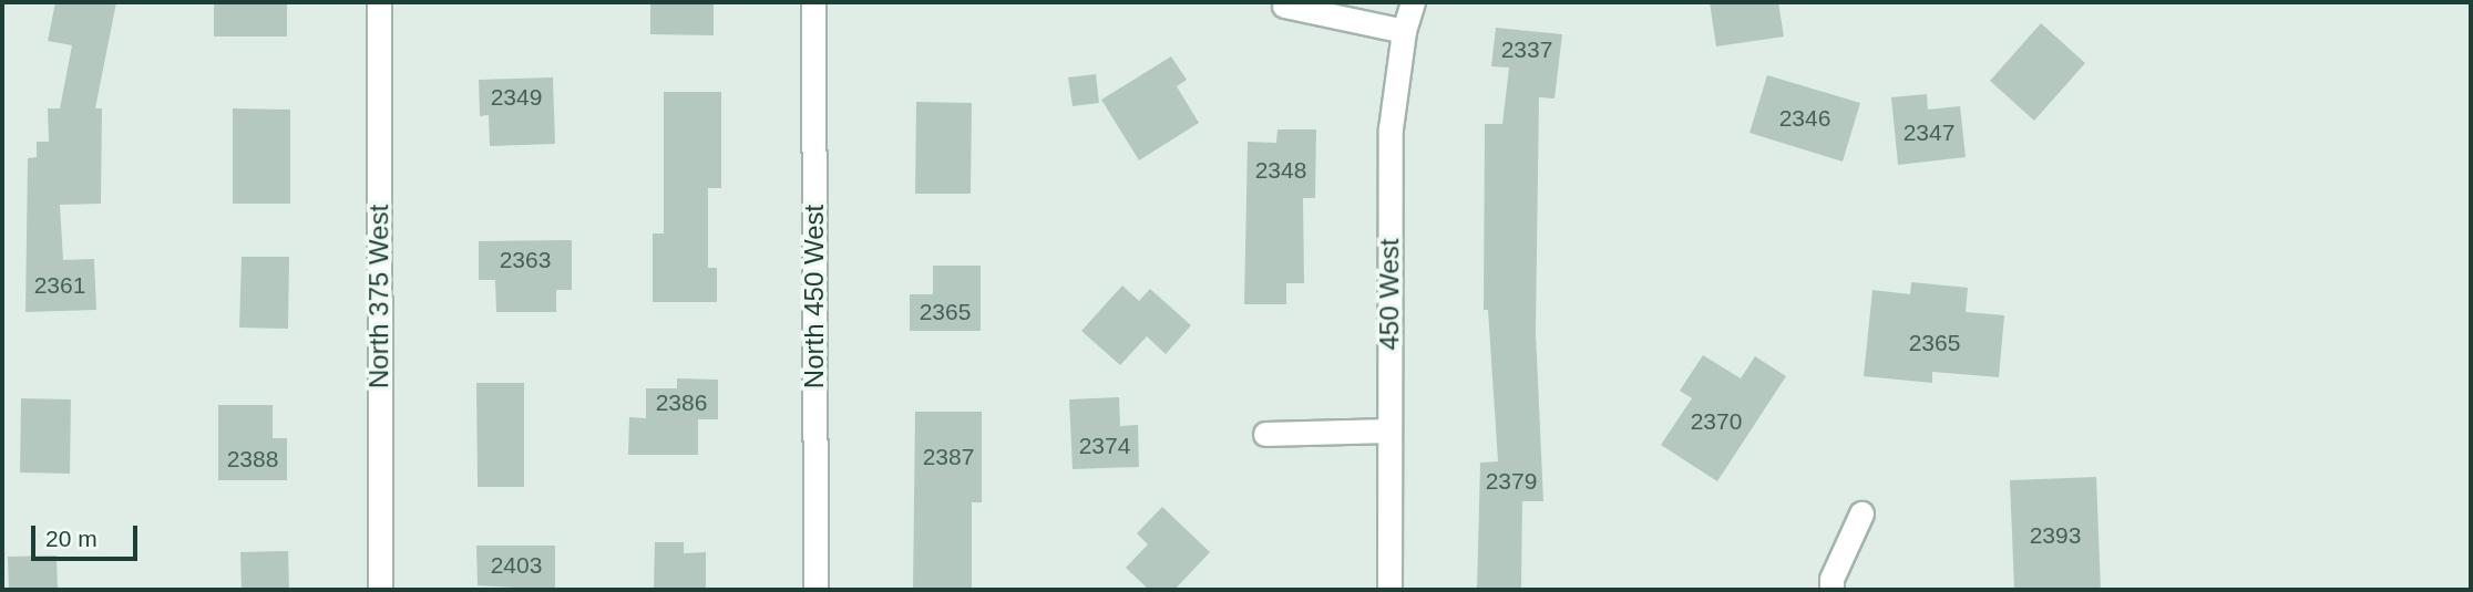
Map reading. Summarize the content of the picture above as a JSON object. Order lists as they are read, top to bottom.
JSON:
{
  "streets": {
    "street": ["450 West", "North 375 West", "North 450 West"]
  },
  "house_numbers": [
    "2337",
    "2349",
    "2346",
    "2347",
    "2348",
    "2363",
    "2361",
    "2365",
    "2365",
    "2386",
    "2370",
    "2374",
    "2387",
    "2388",
    "2379",
    "2393",
    "2403"
  ],
  "scale_bar": "20 m"
}
